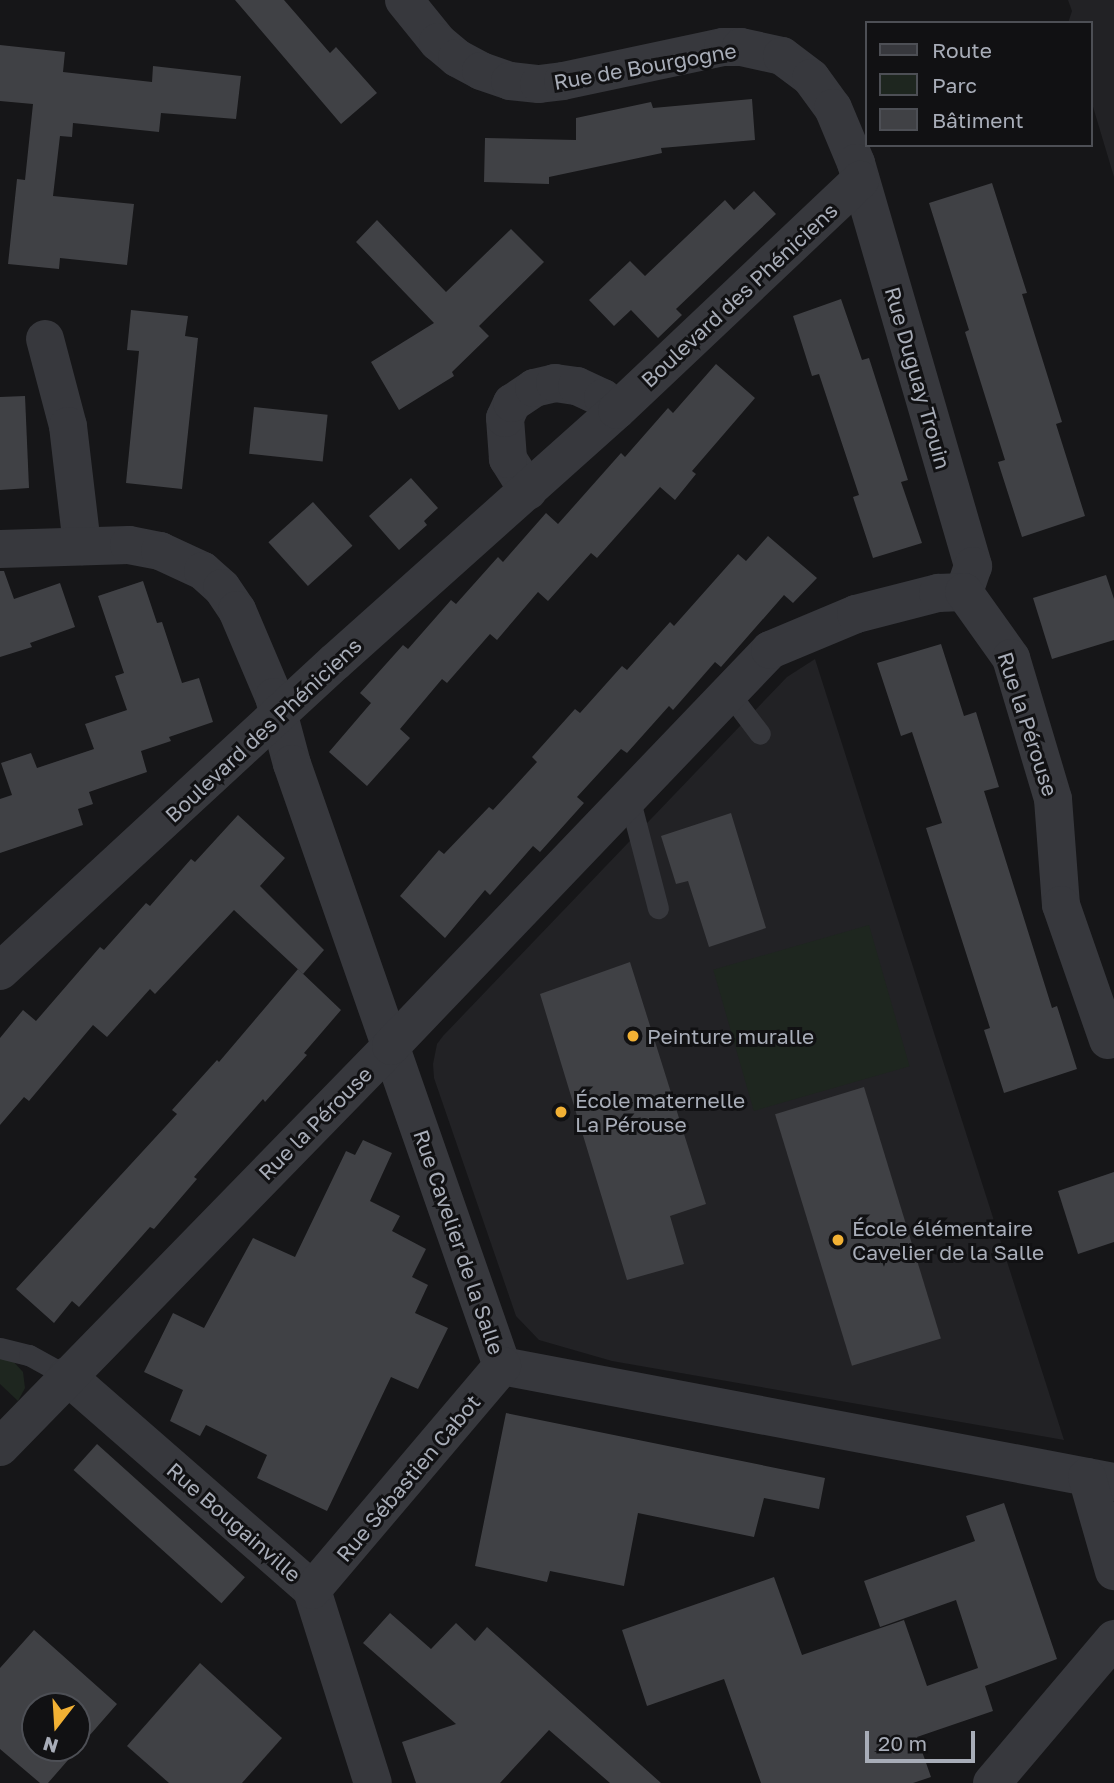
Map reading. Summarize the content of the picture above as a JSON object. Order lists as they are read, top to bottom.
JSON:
{
  "streets": {
    "street": [
      "Rue de Bourgogne",
      "Boulevard des Phéniciens",
      "Rue Duguay Trouin",
      "Rue la Pérouse",
      "Rue Cavelier de la Salle",
      "Rue Sébastien Cabot",
      "Rue Bougainville"
    ]
  },
  "crossings": [
    ["Rue de Bourgogne", "Boulevard des Phéniciens"],
    ["Rue de Bourgogne", "Rue Duguay Trouin"],
    ["Boulevard des Phéniciens", "Rue Duguay Trouin"],
    ["Boulevard des Phéniciens", "Rue Cavelier de la Salle"],
    ["Rue Duguay Trouin", "Rue la Pérouse"],
    ["Rue la Pérouse", "Rue Cavelier de la Salle"],
    ["Rue la Pérouse", "Rue Bougainville"],
    ["Rue Cavelier de la Salle", "Rue Sébastien Cabot"],
    ["Rue Sébastien Cabot", "Rue Bougainville"]
  ],
  "places": ["Peinture muralle", "École maternelle La Pérouse", "École élémentaire Cavelier de la Salle"],
  "legend": ["Route", "Parc", "Bâtiment"],
  "scale_bar": "20 m",
  "north": "bottom"
}
